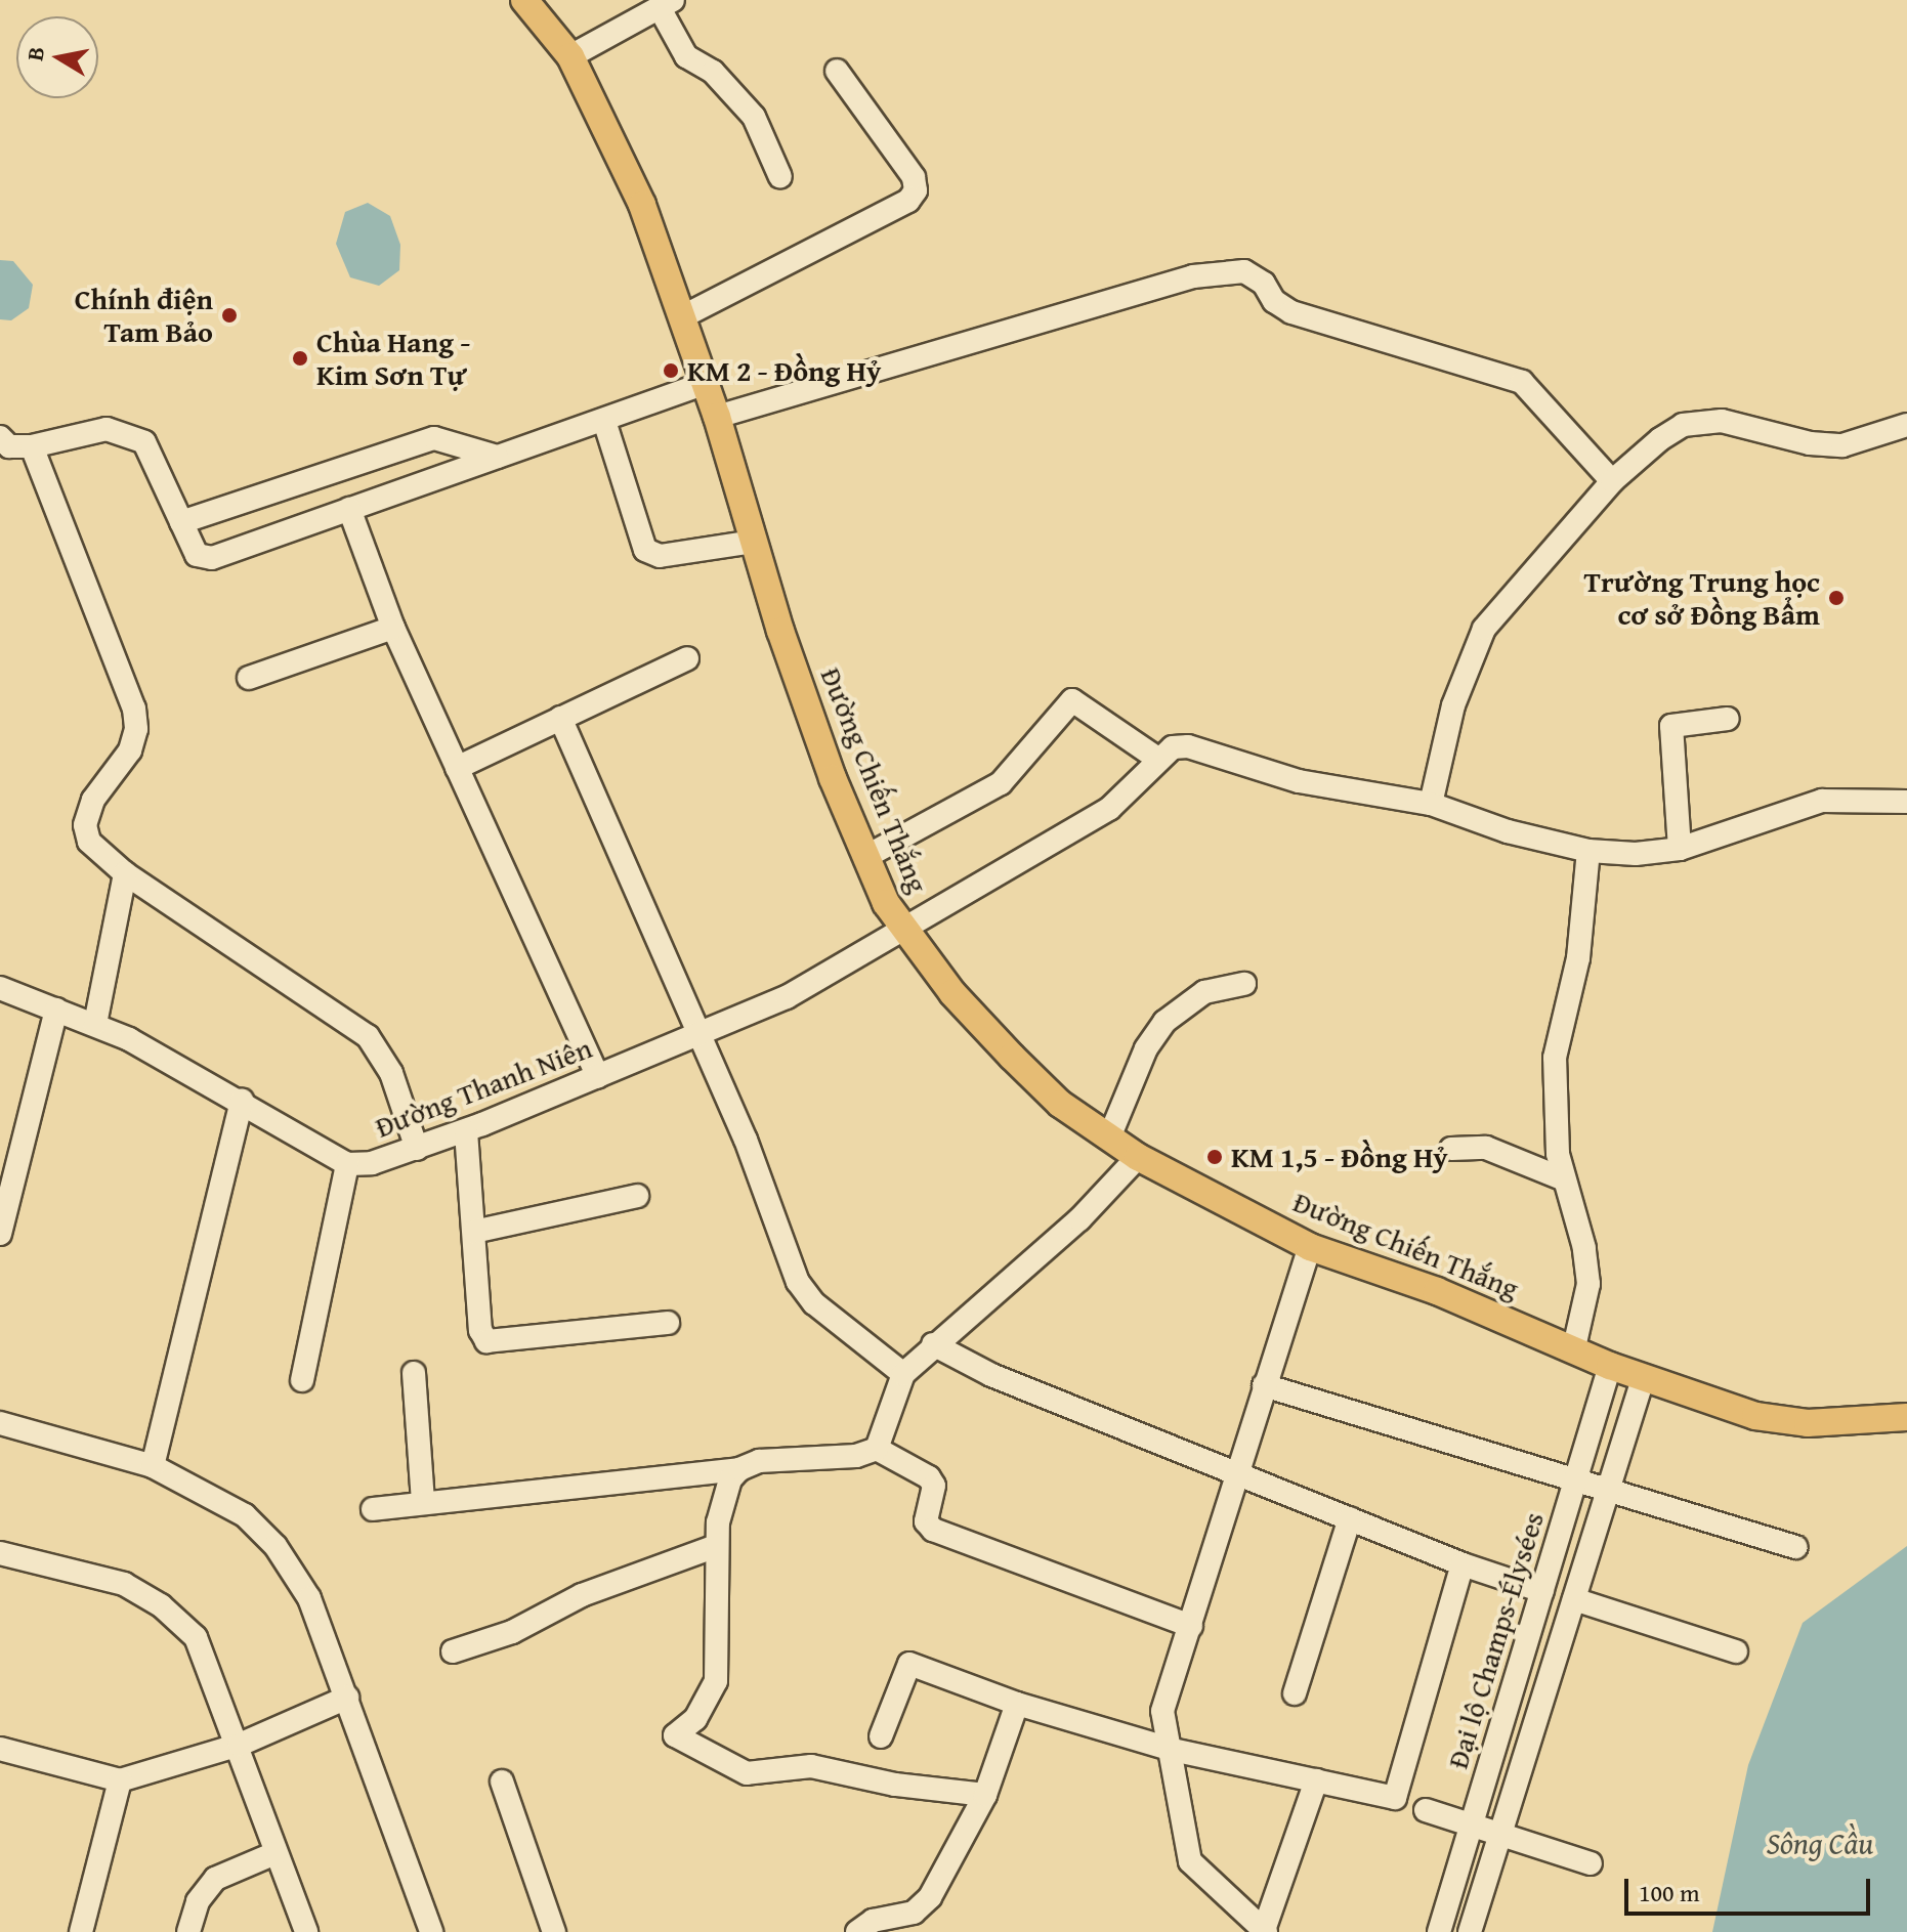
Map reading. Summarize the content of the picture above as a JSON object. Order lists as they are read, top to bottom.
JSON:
{
  "streets": {
    "main road": ["Đường Chiến Thắng"],
    "street": ["Đường Thanh Niên", "Đại lộ Champs-Élysées"]
  },
  "crossings": [
    ["Đường Chiến Thắng", "Đường Thanh Niên"],
    ["Đường Chiến Thắng", "Đại lộ Champs-Élysées"]
  ],
  "water": ["Sông Cầu"],
  "places": [
    "Chính điện Tam Bảo",
    "Chùa Hang - Kim Sơn Tự",
    "KM 2 - Đồng Hỷ",
    "Trường Trung học cơ sở Đồng Bẩm",
    "KM 1,5 - Đồng Hỷ"
  ],
  "scale_bar": "100 m",
  "north": "left"
}
